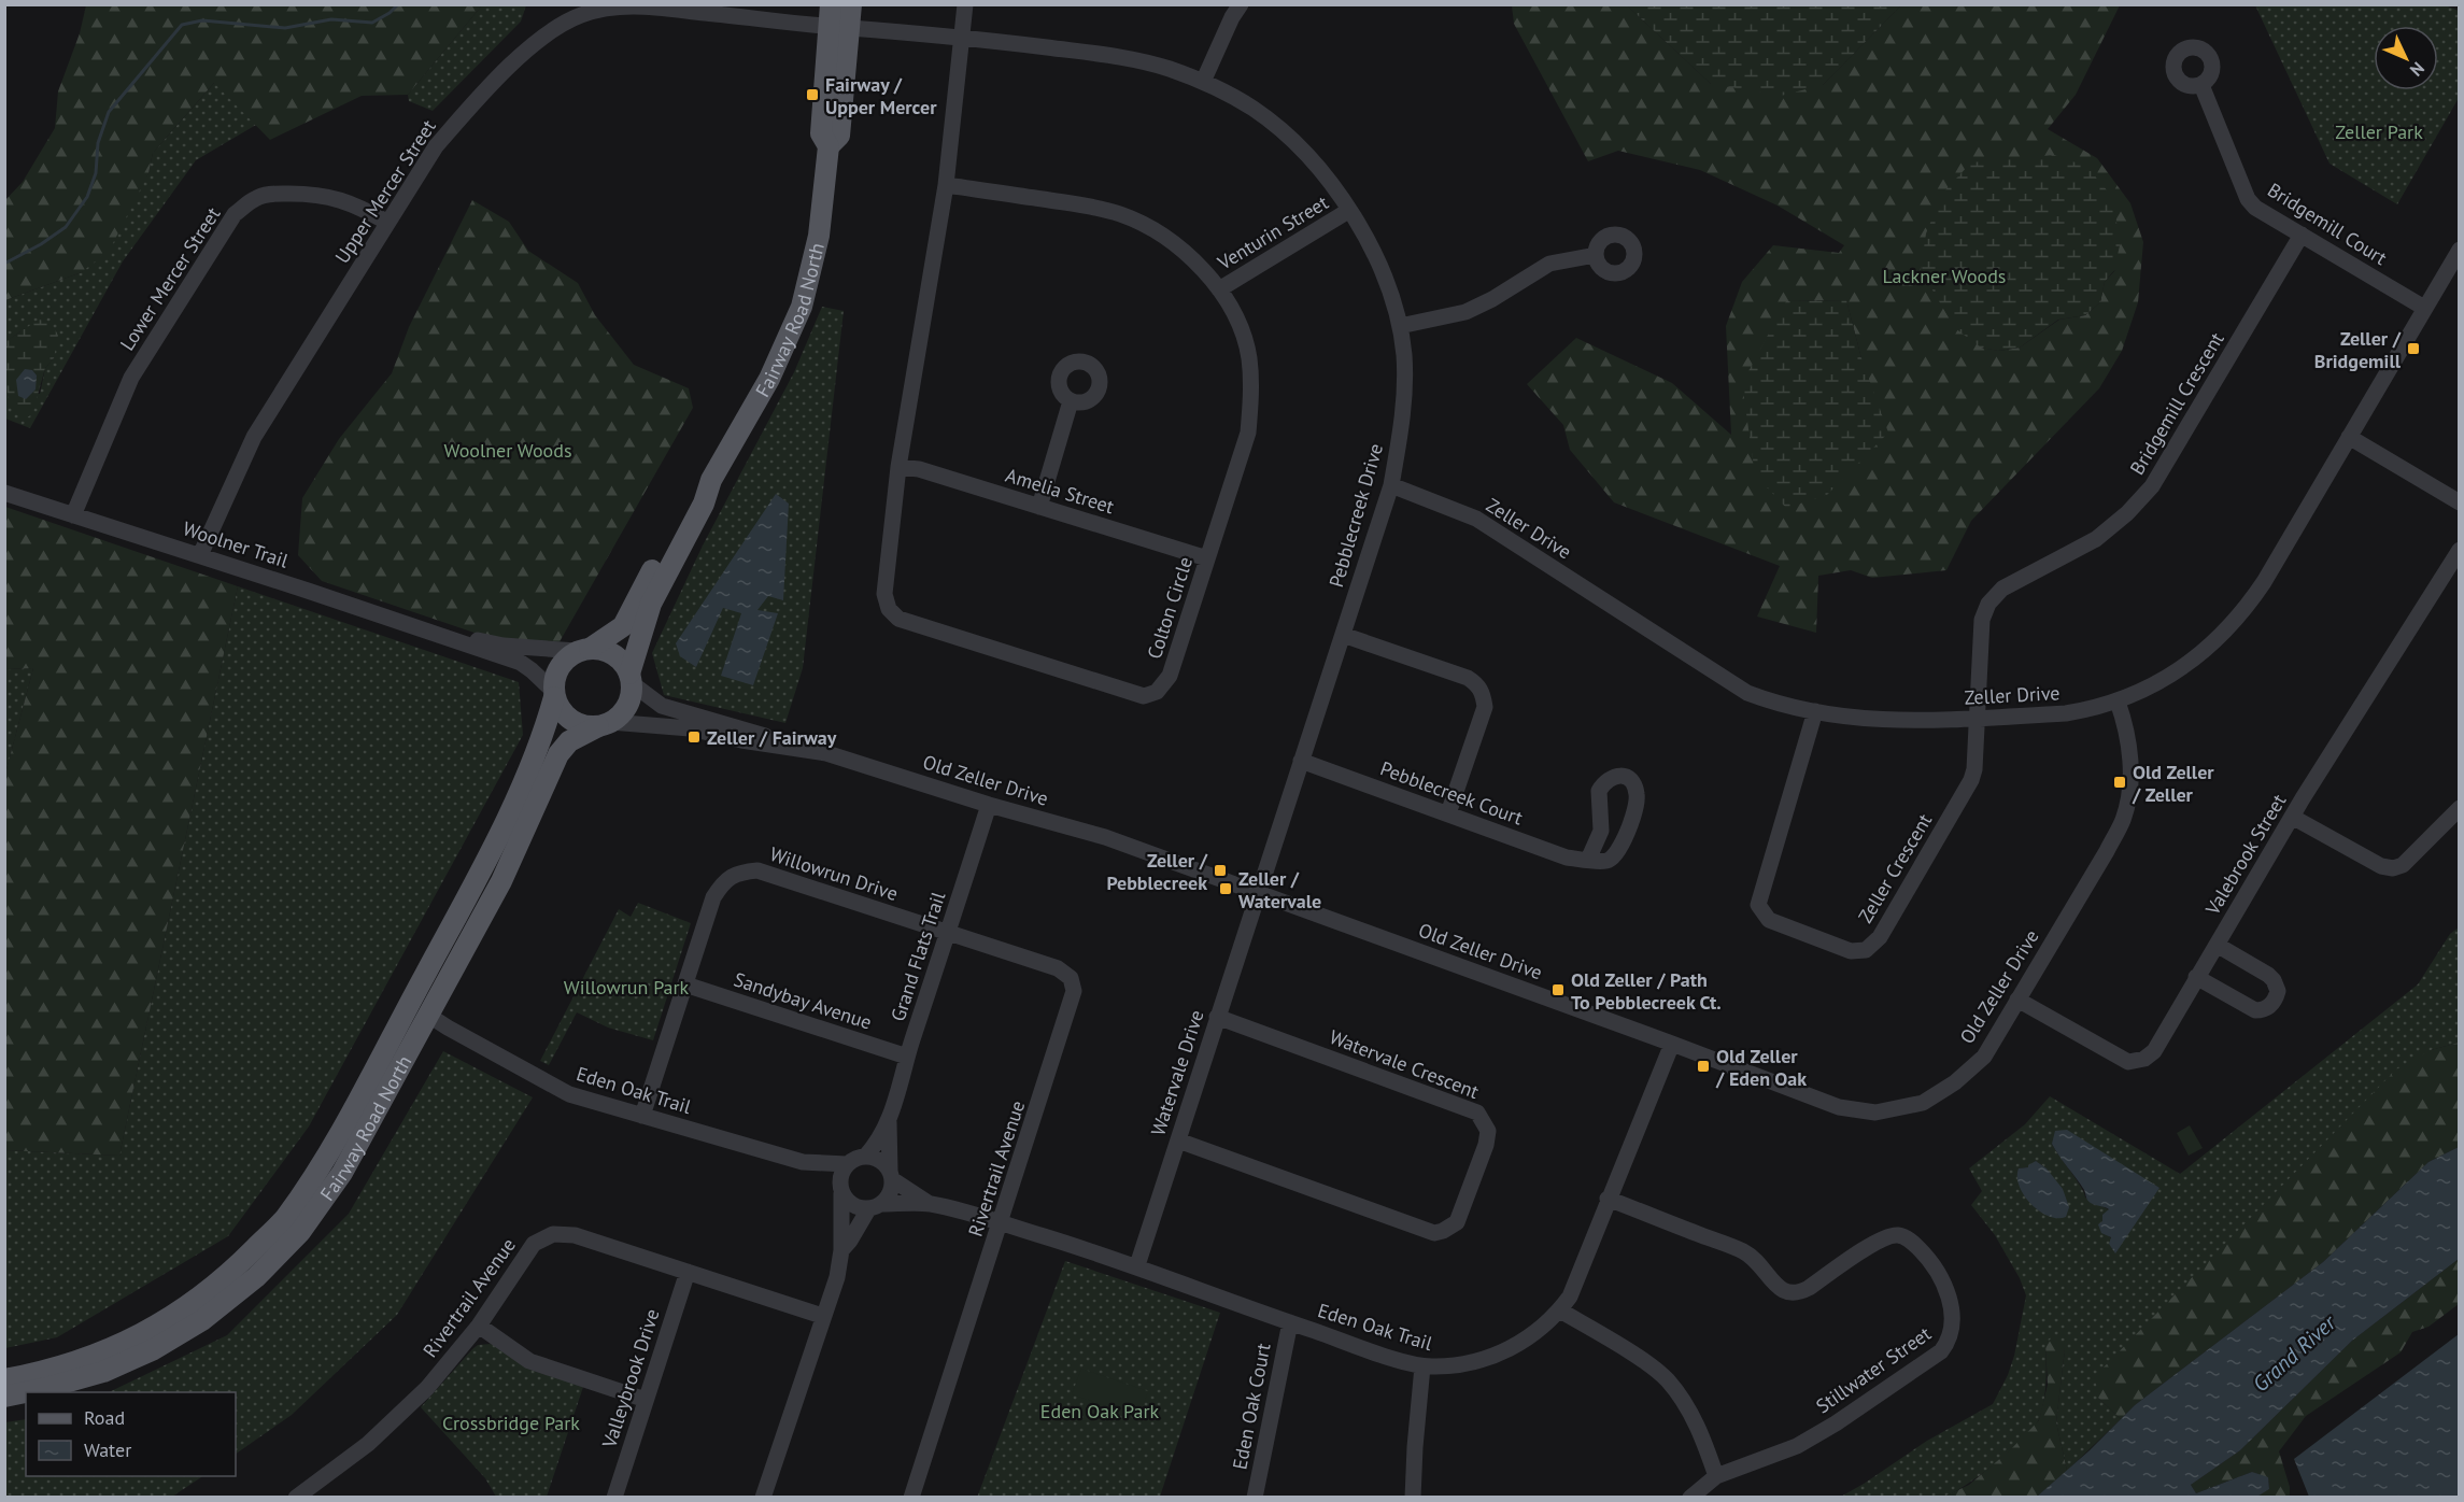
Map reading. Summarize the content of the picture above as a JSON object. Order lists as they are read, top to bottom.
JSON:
{
  "streets": {
    "main road": ["Fairway Road North"],
    "street": [
      "Upper Mercer Street",
      "Bridgemill Court",
      "Venturin Street",
      "Lower Mercer Street",
      "Bridgemill Crescent",
      "Amelia Street",
      "Pebblecreek Drive",
      "Zeller Drive",
      "Woolner Trail",
      "Colton Circle",
      "Old Zeller Drive",
      "Pebblecreek Court",
      "Valebrook Street",
      "Zeller Crescent",
      "Willowrun Drive",
      "Grand Flats Trail",
      "Sandybay Avenue",
      "Watervale Crescent",
      "Watervale Drive",
      "Eden Oak Trail",
      "Rivertrail Avenue",
      "Stillwater Street",
      "Valleybrook Drive",
      "Eden Oak Court"
    ]
  },
  "crossings": [
    ["Upper Mercer Street", "Lower Mercer Street"],
    ["Upper Mercer Street", "Fairway Road North"],
    ["Upper Mercer Street", "Pebblecreek Drive"],
    ["Upper Mercer Street", "Woolner Trail"],
    ["Bridgemill Court", "Bridgemill Crescent"],
    ["Bridgemill Court", "Zeller Drive"],
    ["Venturin Street", "Pebblecreek Drive"],
    ["Venturin Street", "Colton Circle"],
    ["Lower Mercer Street", "Woolner Trail"],
    ["Fairway Road North", "Pebblecreek Drive"],
    ["Fairway Road North", "Woolner Trail"],
    ["Fairway Road North", "Old Zeller Drive"],
    ["Fairway Road North", "Eden Oak Trail"],
    ["Bridgemill Crescent", "Zeller Drive"],
    ["Bridgemill Crescent", "Zeller Crescent"],
    ["Amelia Street", "Colton Circle"],
    ["Pebblecreek Drive", "Zeller Drive"],
    ["Pebblecreek Drive", "Colton Circle"],
    ["Pebblecreek Drive", "Old Zeller Drive"],
    ["Pebblecreek Drive", "Pebblecreek Court"],
    ["Pebblecreek Drive", "Watervale Drive"],
    ["Zeller Drive", "Old Zeller Drive"],
    ["Zeller Drive", "Zeller Crescent"],
    ["Woolner Trail", "Old Zeller Drive"],
    ["Old Zeller Drive", "Valebrook Street"],
    ["Old Zeller Drive", "Grand Flats Trail"],
    ["Old Zeller Drive", "Watervale Drive"],
    ["Old Zeller Drive", "Eden Oak Trail"],
    ["Willowrun Drive", "Grand Flats Trail"],
    ["Willowrun Drive", "Sandybay Avenue"],
    ["Willowrun Drive", "Eden Oak Trail"],
    ["Willowrun Drive", "Rivertrail Avenue"],
    ["Grand Flats Trail", "Sandybay Avenue"],
    ["Grand Flats Trail", "Eden Oak Trail"],
    ["Grand Flats Trail", "Rivertrail Avenue"],
    ["Watervale Crescent", "Watervale Drive"],
    ["Watervale Drive", "Eden Oak Trail"],
    ["Eden Oak Trail", "Rivertrail Avenue"],
    ["Eden Oak Trail", "Stillwater Street"],
    ["Eden Oak Trail", "Eden Oak Court"],
    ["Rivertrail Avenue", "Valleybrook Drive"]
  ],
  "water": ["Grand River"],
  "parks": [
    "Zeller Park",
    "Lackner Woods",
    "Woolner Woods",
    "Willowrun Park",
    "Eden Oak Park",
    "Crossbridge Park"
  ],
  "places": {
    "transit": [
      "Fairway / Upper Mercer",
      "Zeller / Bridgemill",
      "Zeller / Fairway",
      "Old Zeller / Zeller",
      "Zeller / Pebblecreek",
      "Zeller / Watervale",
      "Old Zeller / Path To Pebblecreek Ct.",
      "Old Zeller / Eden Oak"
    ]
  },
  "legend": ["Road", "Water"],
  "north": "bottom right"
}
